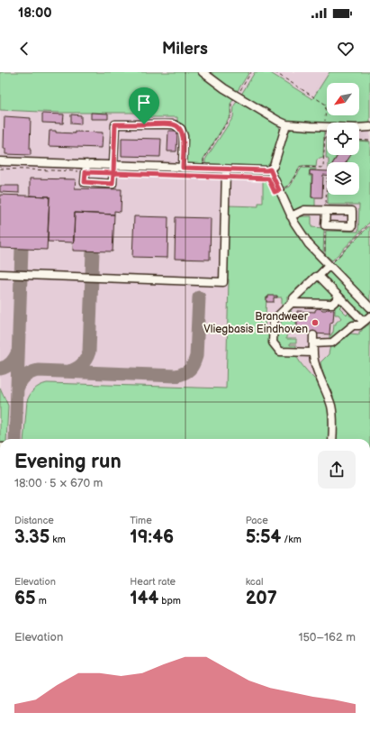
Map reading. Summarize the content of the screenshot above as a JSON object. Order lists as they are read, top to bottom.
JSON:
{
  "places": ["Brandweer Vliegbasis Eindhoven"],
  "north": "bottom left",
  "page": {
    "status": "18:00",
    "header": "Milers",
    "heading": ["Evening run", "18:00 · 5 × 670 m"],
    "stats": [
      ["Distance", "3.35 km"],
      ["Time", "19:46"],
      ["Pace", "5:54 /km"],
      ["Elevation", "65 m"],
      ["Heart rate", "144 bpm"],
      ["kcal", "207"]
    ],
    "chart": ["Elevation", "150–162 m"]
  }
}
